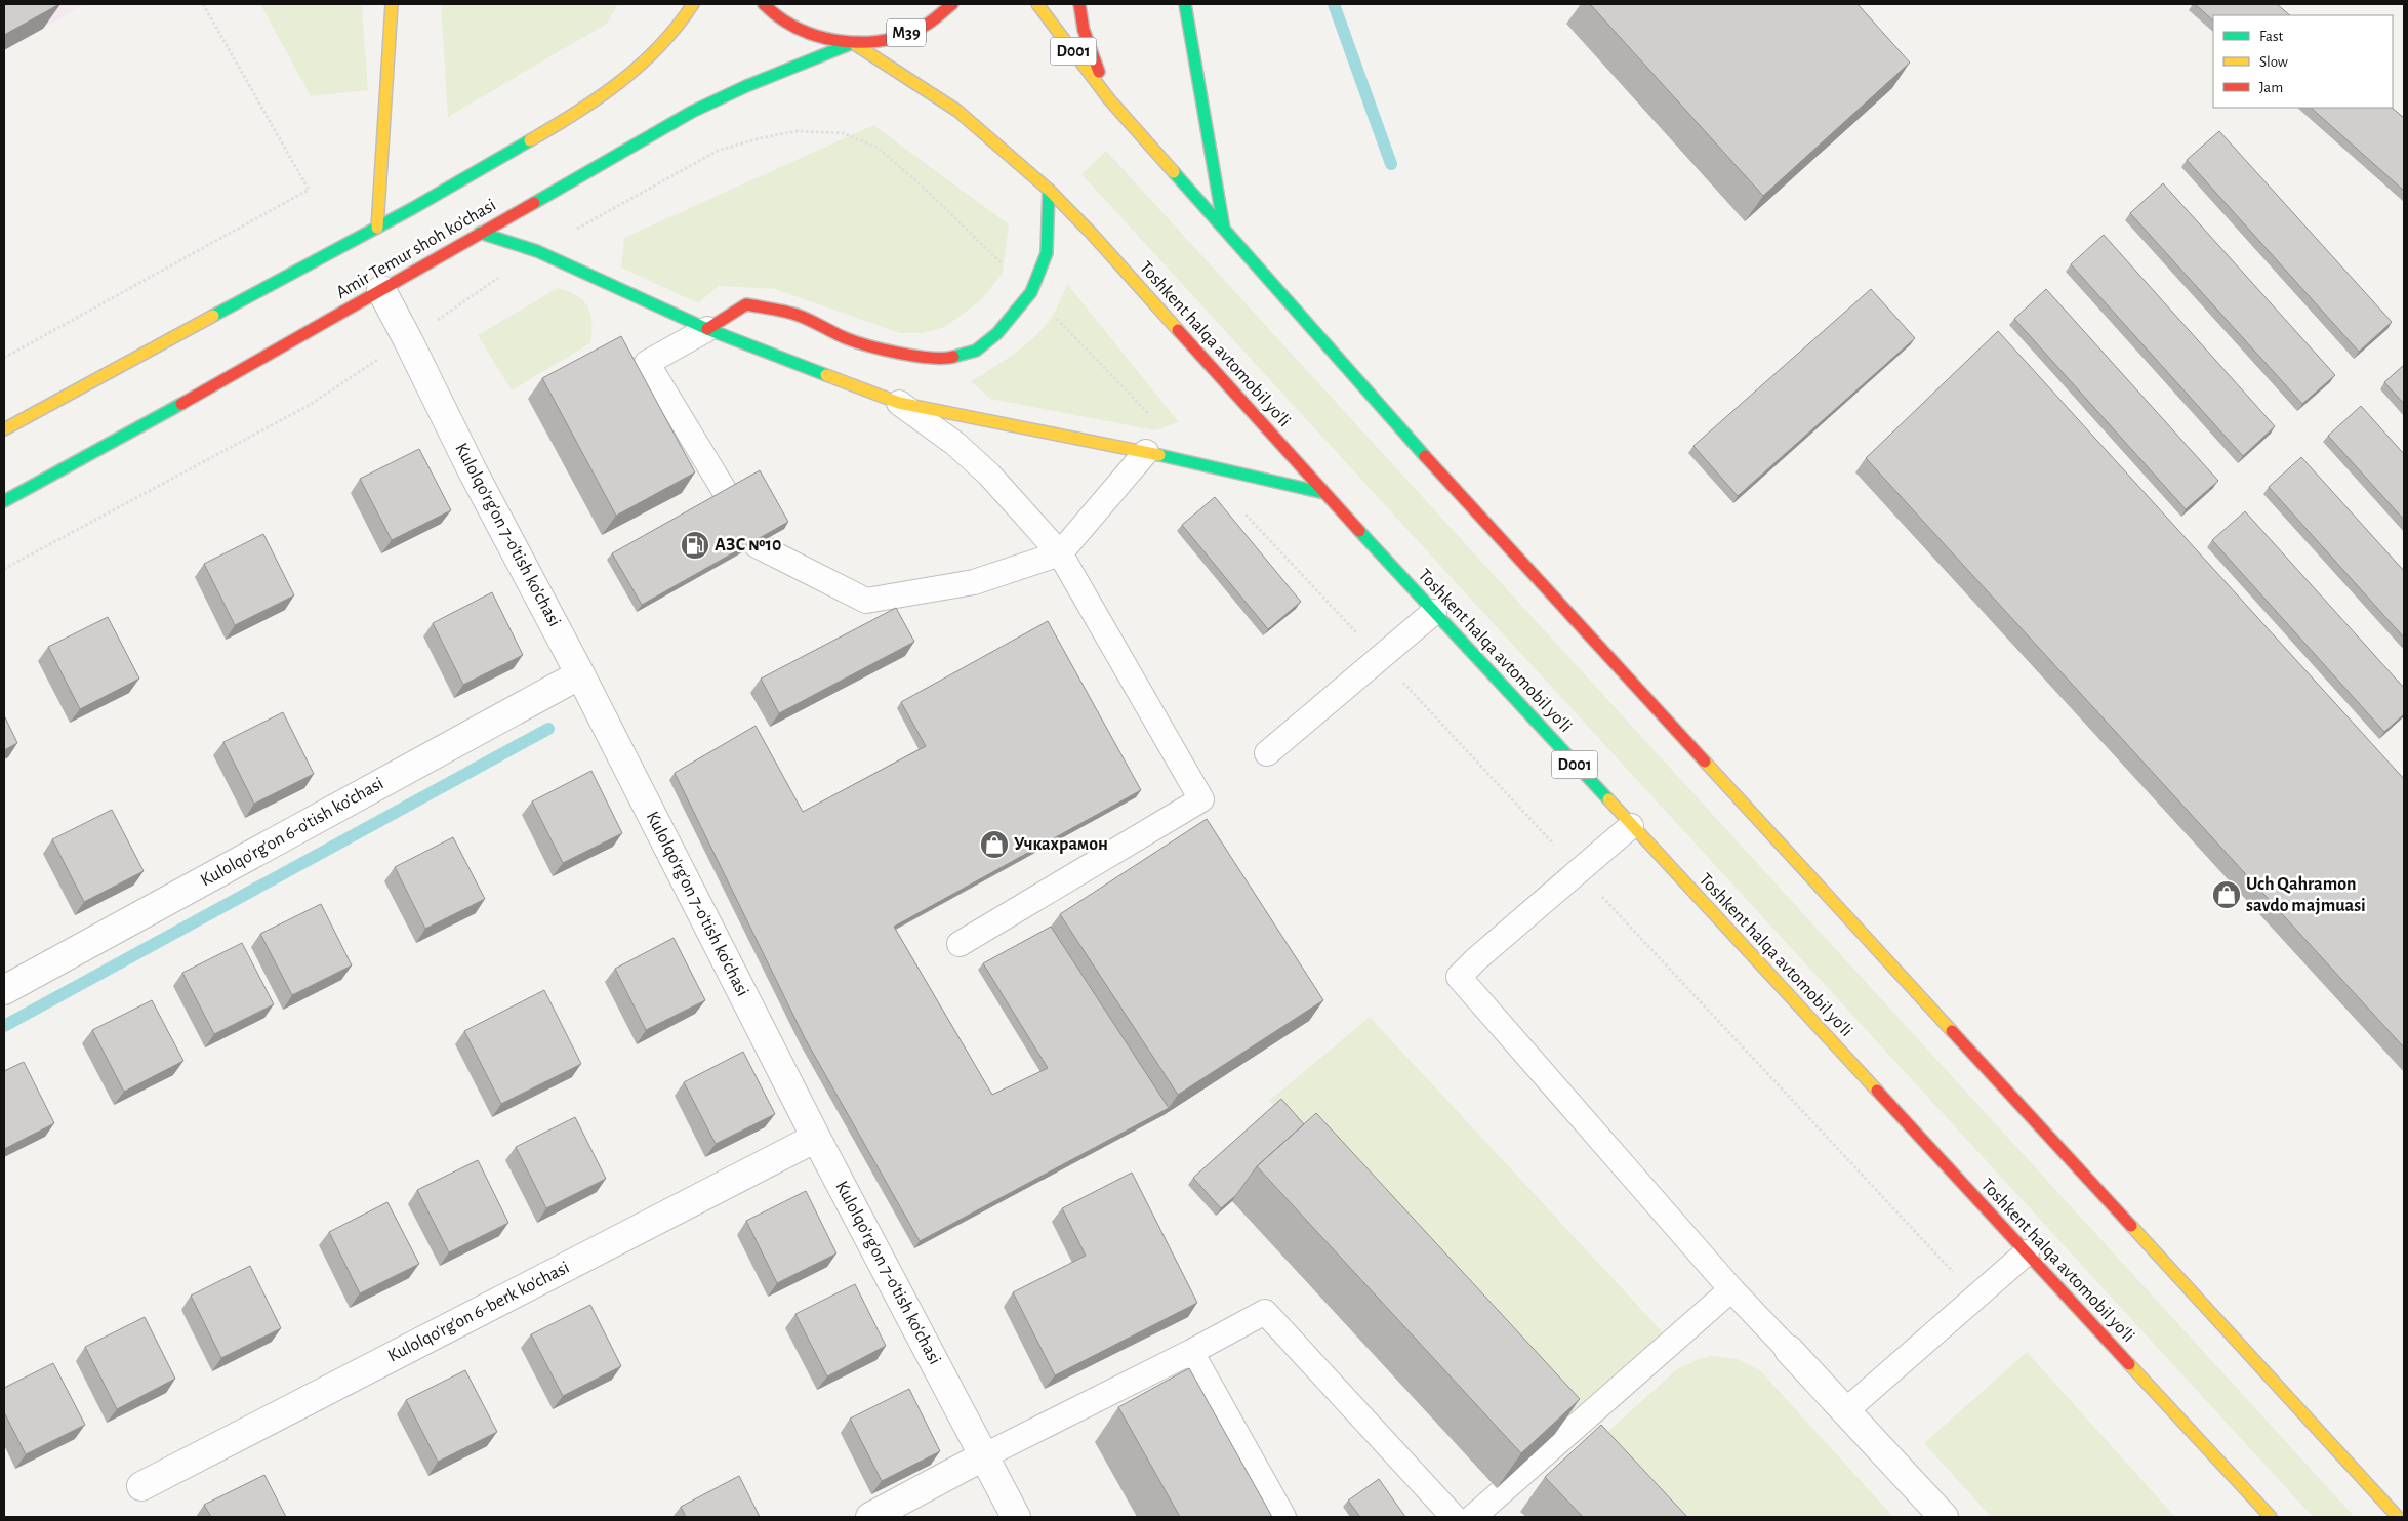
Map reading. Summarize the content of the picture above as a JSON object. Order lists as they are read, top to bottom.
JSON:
{
  "streets": {
    "main road": [
      "M39",
      "D001",
      "Amir Temur shoh ko'chasi",
      "Toshkent halqa avtomobil yo'li"
    ],
    "street": ["Kulolqo'rg'on 7-o'tish ko'chasi", "Kulolqo'rg'on 6-o'tish ko'chasi", "Kulolqo'rg'on 6-berk ko'chasi"]
  },
  "crossings": [
    ["Amir Temur shoh ko'chasi", "Toshkent halqa avtomobil yo'li"],
    ["Amir Temur shoh ko'chasi", "Kulolqo'rg'on 7-o'tish ko'chasi"],
    ["Kulolqo'rg'on 7-o'tish ko'chasi", "Kulolqo'rg'on 6-o'tish ko'chasi"],
    ["Kulolqo'rg'on 7-o'tish ko'chasi", "Kulolqo'rg'on 6-berk ko'chasi"]
  ],
  "places": {
    "fuel station": ["АЗС №10"],
    "shop": ["Учкахрамон", "Uch Qahramon savdo majmuasi"]
  },
  "legend": ["Fast", "Slow", "Jam"]
}
